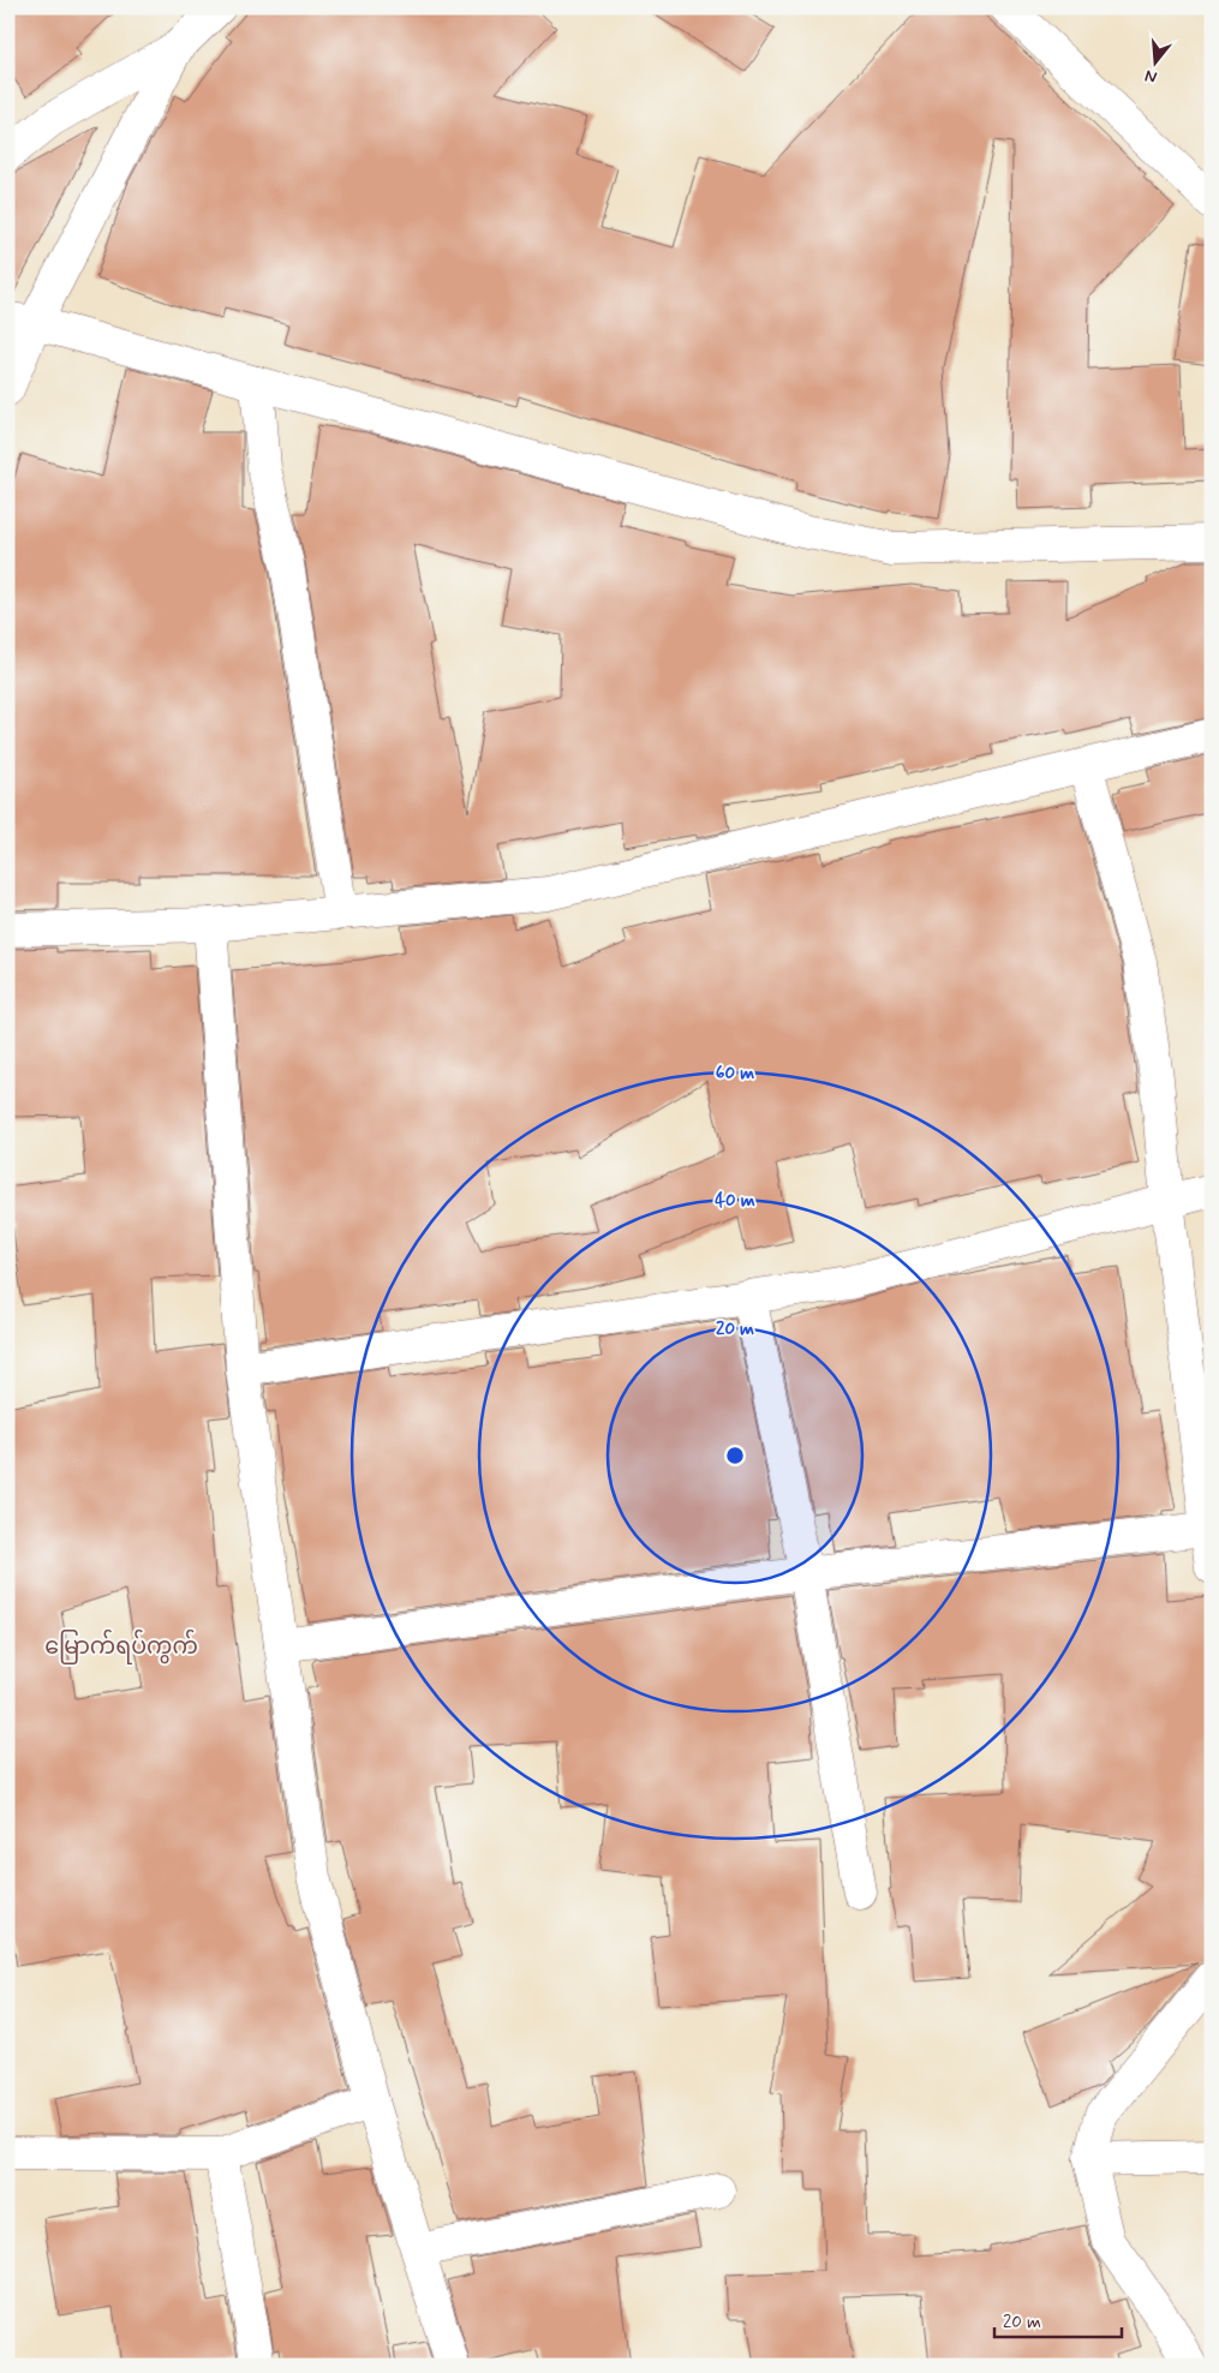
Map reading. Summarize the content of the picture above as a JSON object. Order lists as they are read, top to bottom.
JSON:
{
  "districts": ["မြောက်ရပ်ကွက်"],
  "scale_bar": "20 m",
  "north": "bottom",
  "rings": ["60 m", "40 m", "20 m"]
}
